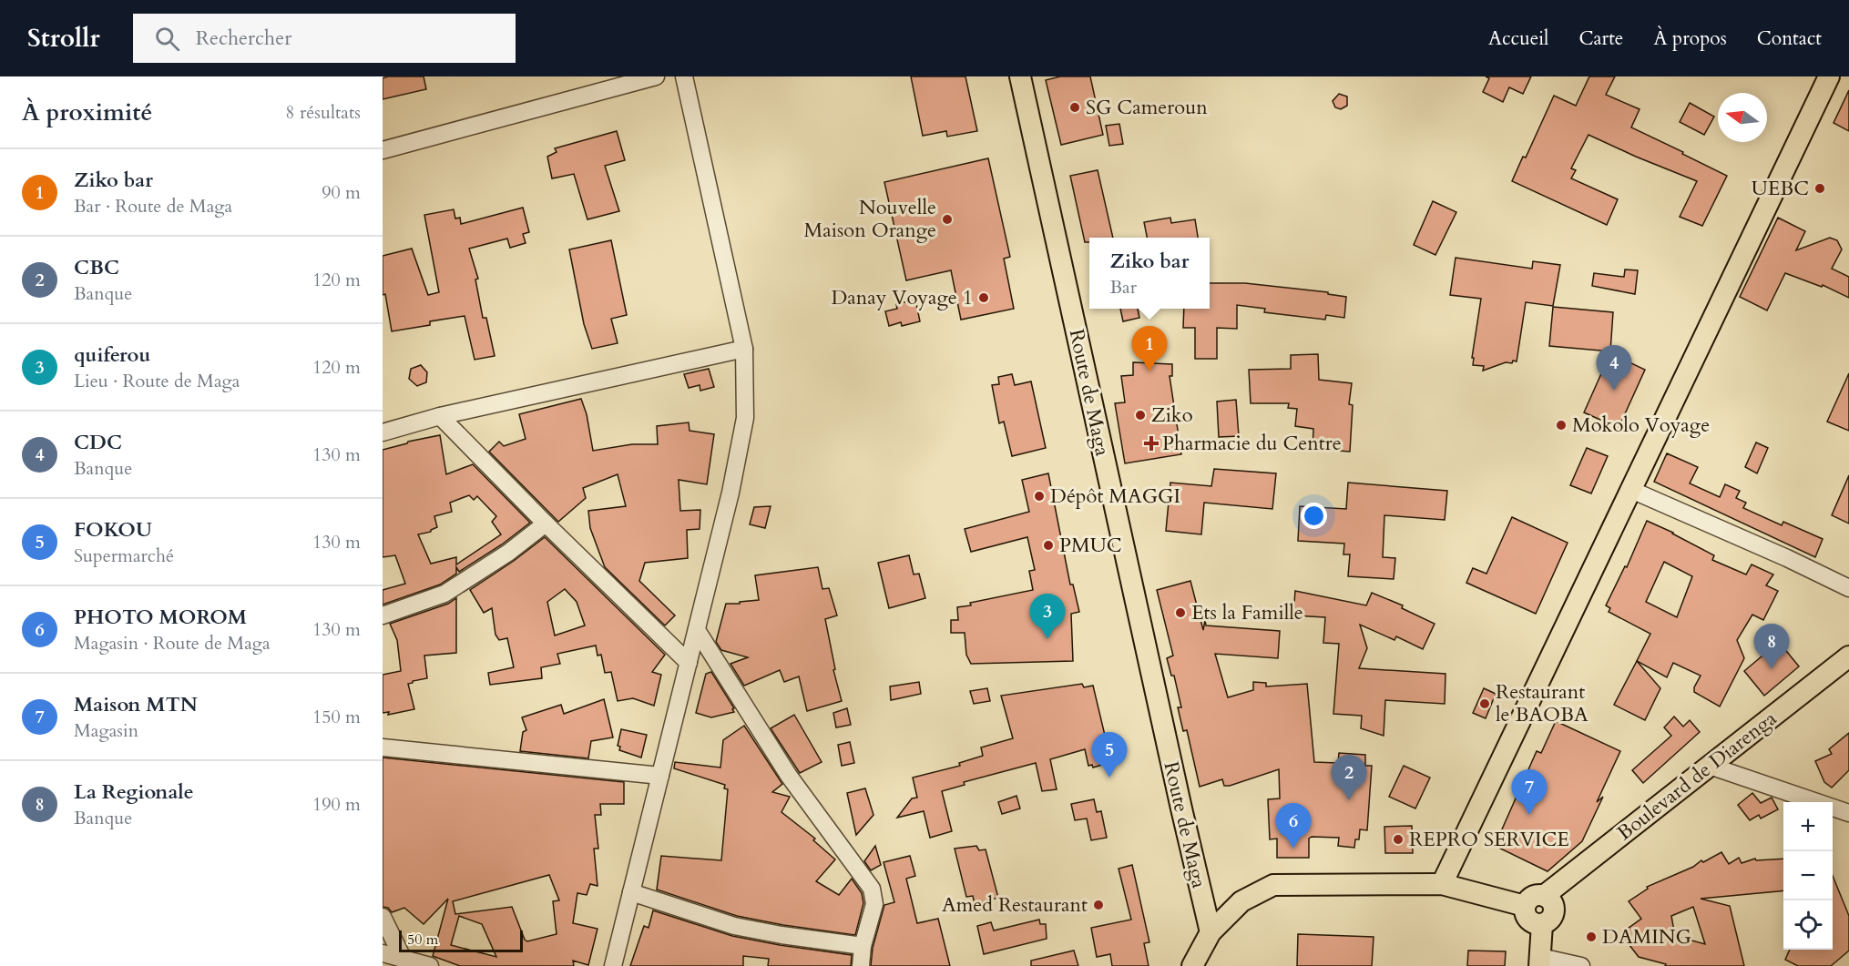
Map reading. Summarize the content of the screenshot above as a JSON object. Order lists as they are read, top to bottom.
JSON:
{
  "streets": {
    "main road": ["Route de Maga", "Boulevard de Diarenga"]
  },
  "places": {
    "other": [
      "SG Cameroun",
      "UEBC",
      "Nouvelle Maison Orange",
      "Danay Voyage 1",
      "Ziko",
      "Mokolo Voyage",
      "Dépôt MAGGI",
      "PMUC",
      "Ets la Famille",
      "Restaurant le BAOBA",
      "REPRO SERVICE",
      "Amed Restaurant",
      "DAMING"
    ],
    "health": ["Pharmacie du Centre"]
  },
  "scale_bar": "50 m",
  "north": "left",
  "page": {
    "header": "Strollr",
    "search": "Rechercher",
    "nav": [
      "Accueil",
      "Carte",
      "À propos",
      "Contact"
    ],
    "heading": ["À proximité", "8 résultats"],
    "list": [
      {
        "mark": "1",
        "name": "Ziko bar",
        "note": "Bar · Route de Maga",
        "value": "90 m"
      },
      {
        "mark": "2",
        "name": "CBC",
        "note": "Banque",
        "value": "120 m"
      },
      {
        "mark": "3",
        "name": "quiferou",
        "note": "Lieu · Route de Maga",
        "value": "120 m"
      },
      {
        "mark": "4",
        "name": "CDC",
        "note": "Banque",
        "value": "130 m"
      },
      {
        "mark": "5",
        "name": "FOKOU",
        "note": "Supermarché",
        "value": "130 m"
      },
      {
        "mark": "6",
        "name": "PHOTO MOROM",
        "note": "Magasin · Route de Maga",
        "value": "130 m"
      },
      {
        "mark": "7",
        "name": "Maison MTN",
        "note": "Magasin",
        "value": "150 m"
      },
      {
        "mark": "8",
        "name": "La Regionale",
        "note": "Banque",
        "value": "190 m"
      }
    ],
    "popup": ["Ziko bar", "Bar"],
    "pins": [
      "1",
      "4",
      "3",
      "8",
      "5",
      "2",
      "7",
      "6"
    ],
    "map_buttons": ["+", "−"],
    "scale": "50 m"
  }
}
